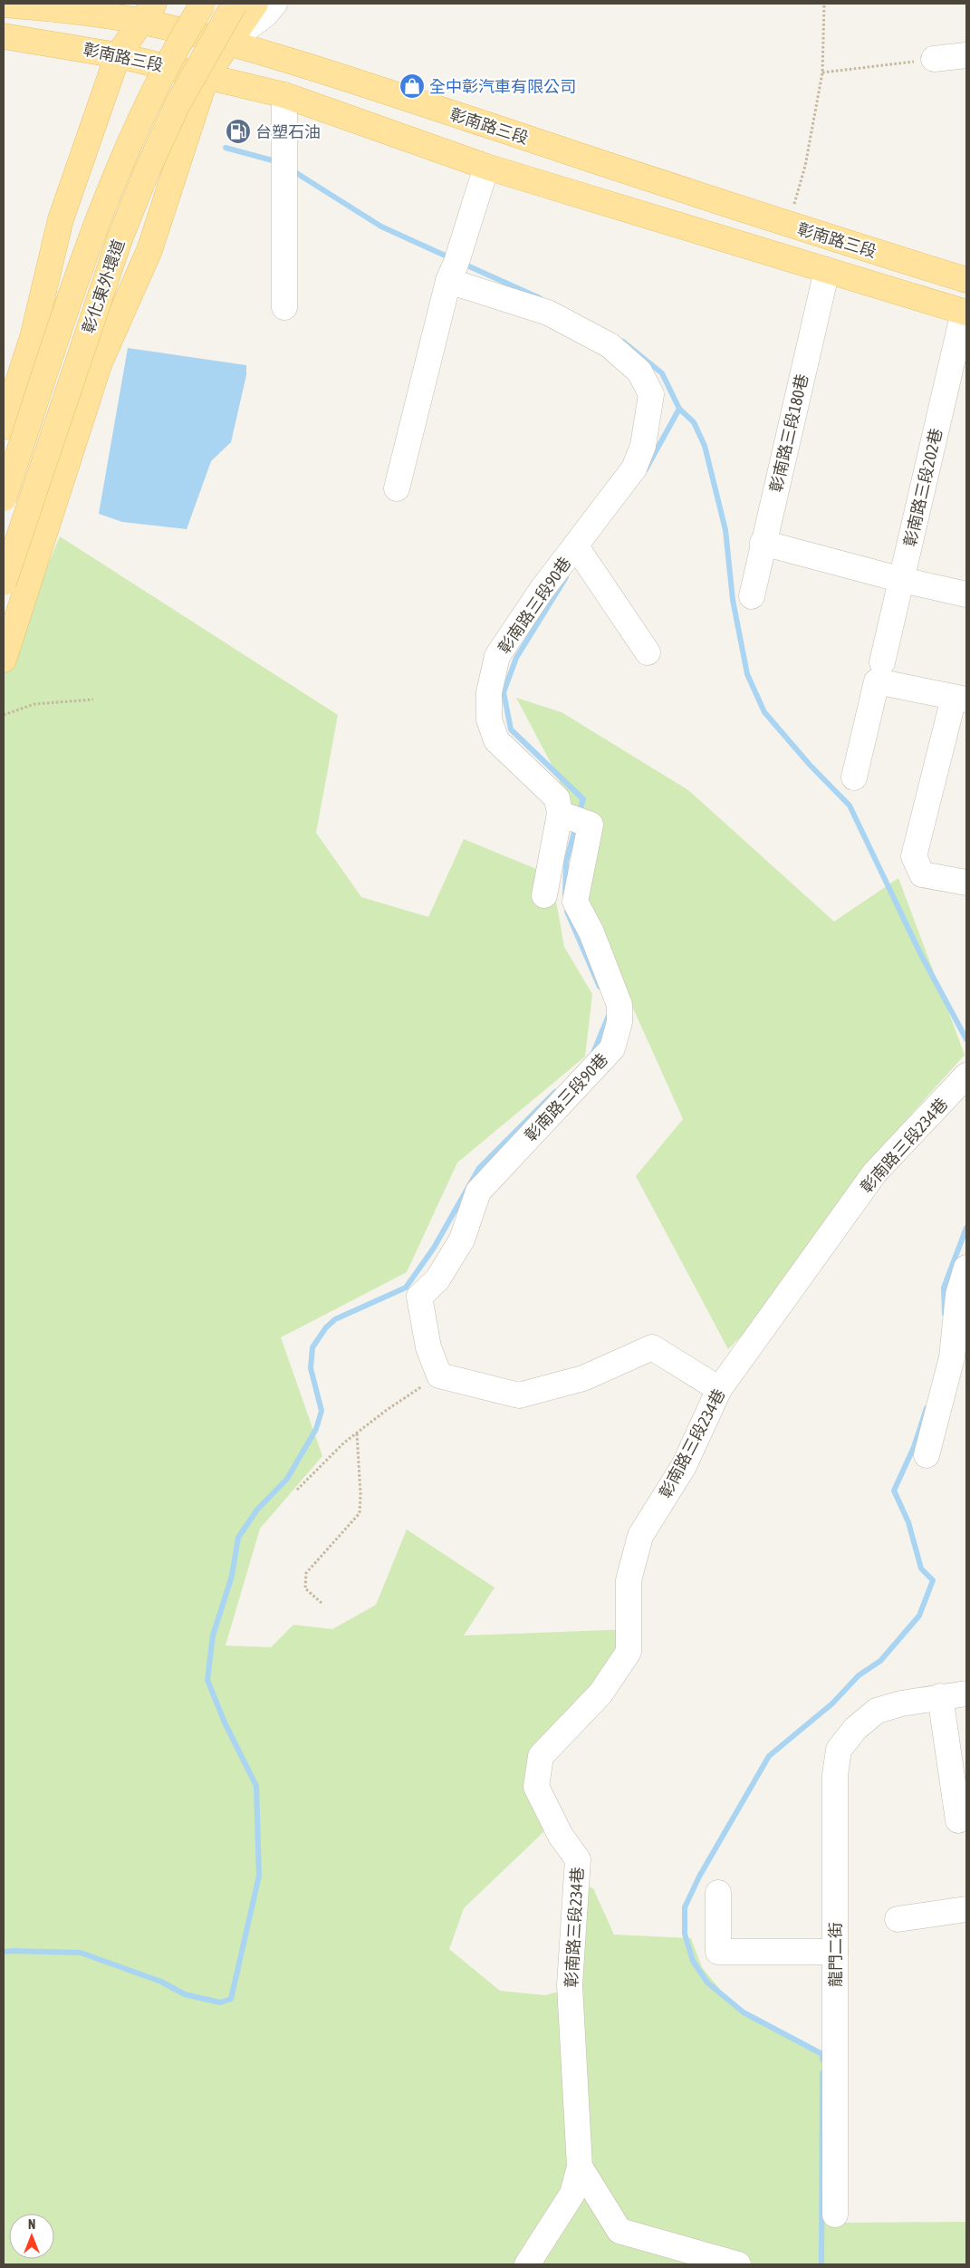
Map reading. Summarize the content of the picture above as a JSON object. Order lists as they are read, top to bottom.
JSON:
{
  "streets": {
    "main road": ["彰南路三段", "彰化東外環道"],
    "street": [
      "彰南路三段180巷",
      "彰南路三段202巷",
      "彰南路三段90巷",
      "彰南路三段234巷",
      "龍門二街"
    ]
  },
  "crossings": [
    ["彰南路三段", "彰南路三段180巷"],
    ["彰南路三段", "彰南路三段202巷"]
  ],
  "places": {
    "shop": ["全中彰汽車有限公司"],
    "fuel station": ["台塑石油"]
  },
  "north": "top"
}
